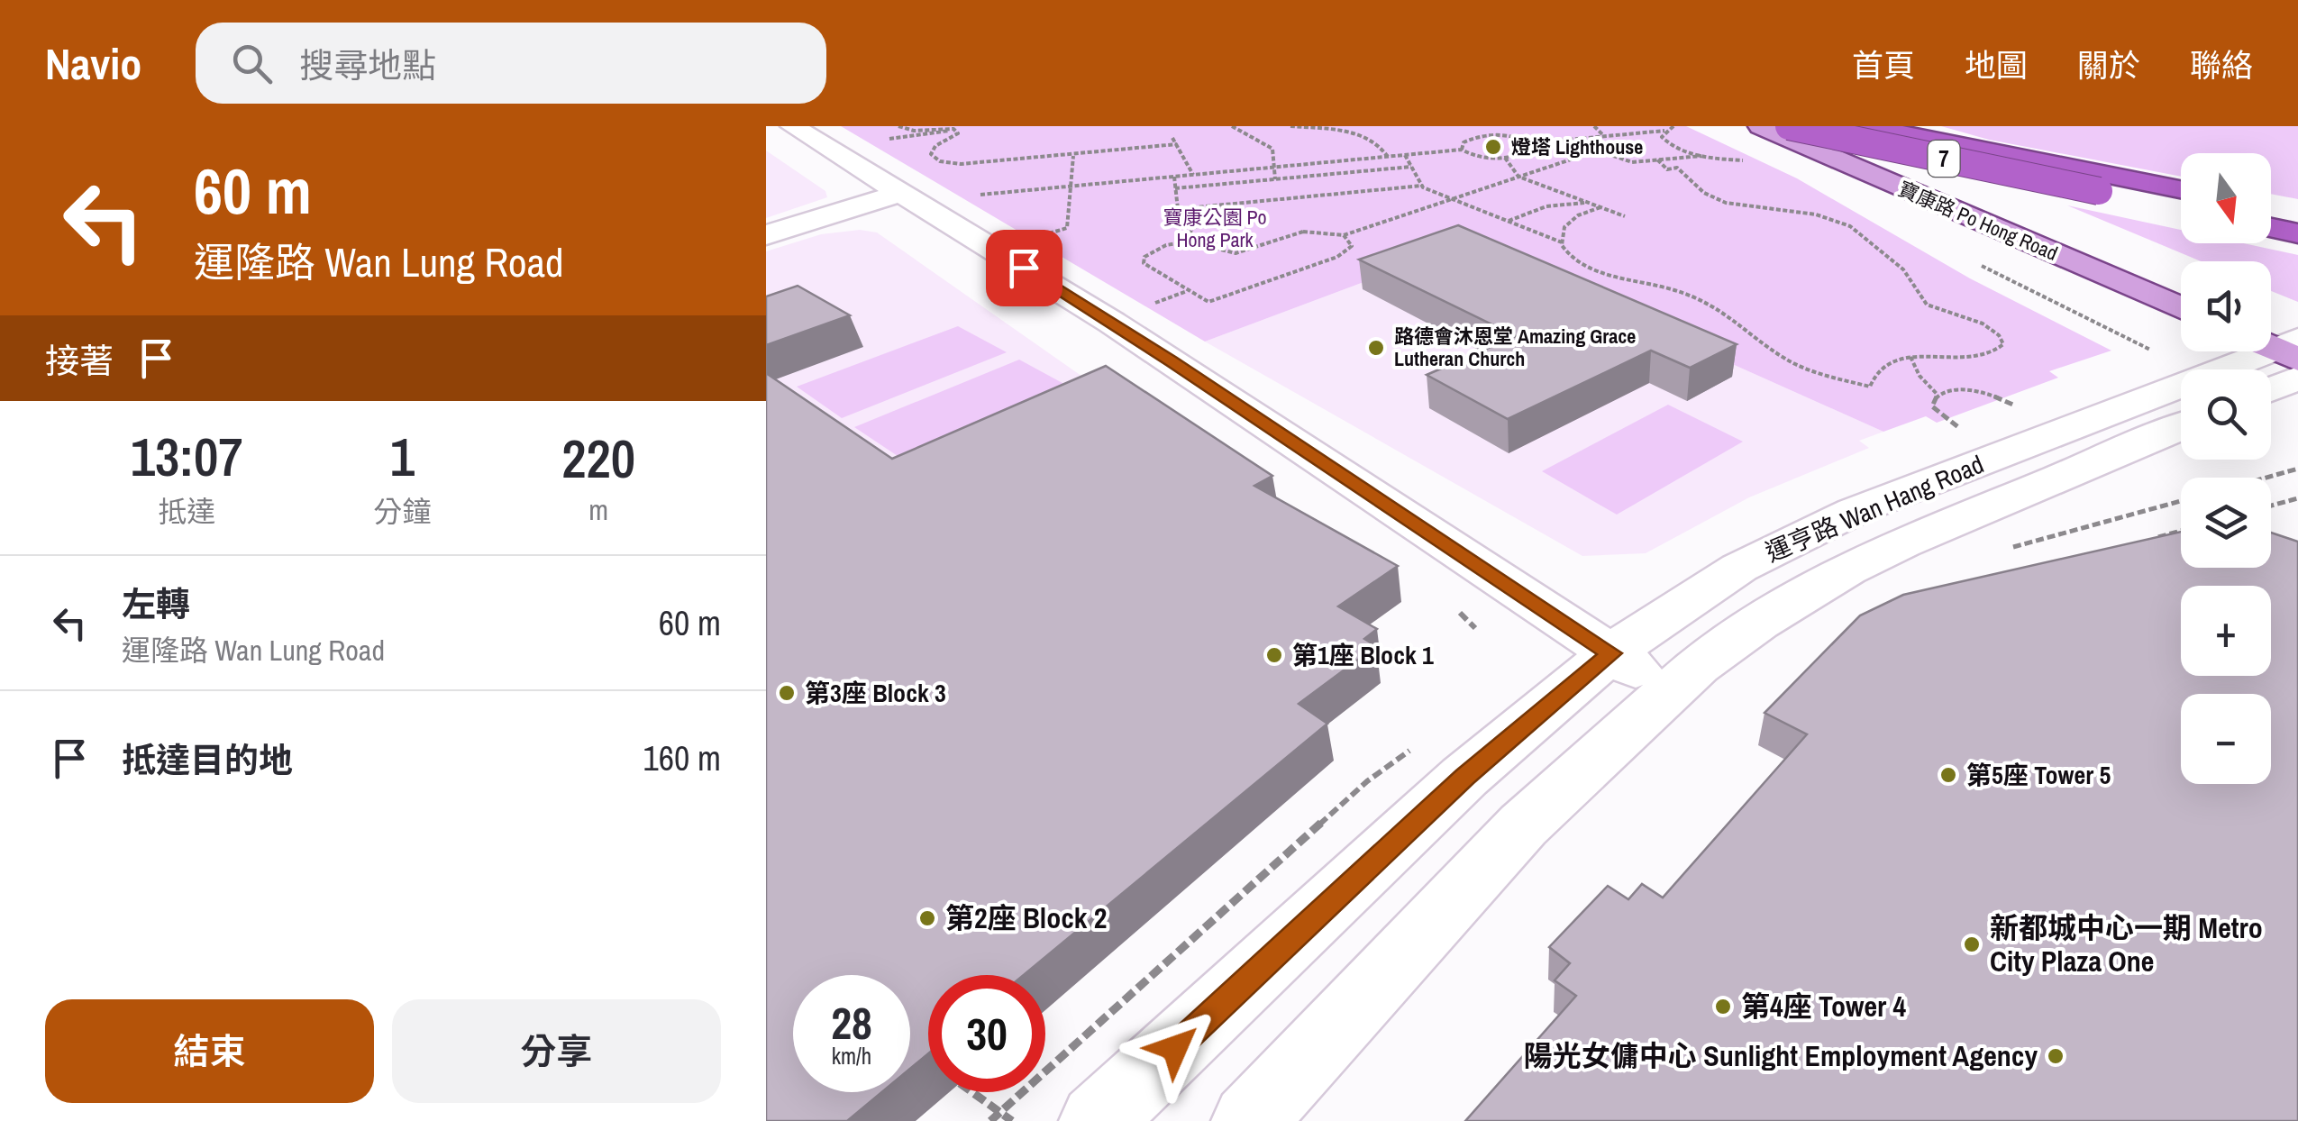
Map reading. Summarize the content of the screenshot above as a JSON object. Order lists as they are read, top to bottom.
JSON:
{
  "streets": {
    "highway": ["7"],
    "main road": ["寶康路 Po Hong Road"],
    "street": ["運亨路 Wan Hang Road"]
  },
  "parks": ["寶康公園 Po Hong Park"],
  "places": [
    "燈塔 Lighthouse",
    "路德會沐恩堂 Amazing Grace Lutheran Church",
    "第1座 Block 1",
    "第3座 Block 3",
    "第5座 Tower 5",
    "第2座 Block 2",
    "新都城中心一期 Metro City Plaza One",
    "第4座 Tower 4",
    "陽光女傭中心 Sunlight Employment Agency"
  ],
  "north": "bottom",
  "page": {
    "header": "Navio",
    "search": "搜尋地點",
    "nav": [
      "首頁",
      "地圖",
      "關於",
      "聯絡"
    ],
    "turn": ["60 m", "運隆路 Wan Lung Road"],
    "map_buttons": ["+", "−"],
    "then": "接著",
    "eta": [
      "13:07",
      "抵達",
      "1",
      "分鐘",
      "220",
      "m"
    ],
    "list": [
      {
        "name": "左轉",
        "note": "運隆路 Wan Lung Road",
        "value": "60 m"
      },
      {
        "name": "抵達目的地",
        "value": "160 m"
      }
    ],
    "speed": "28 km/h",
    "limit": "30",
    "buttons": ["結束", "分享"]
  }
}
